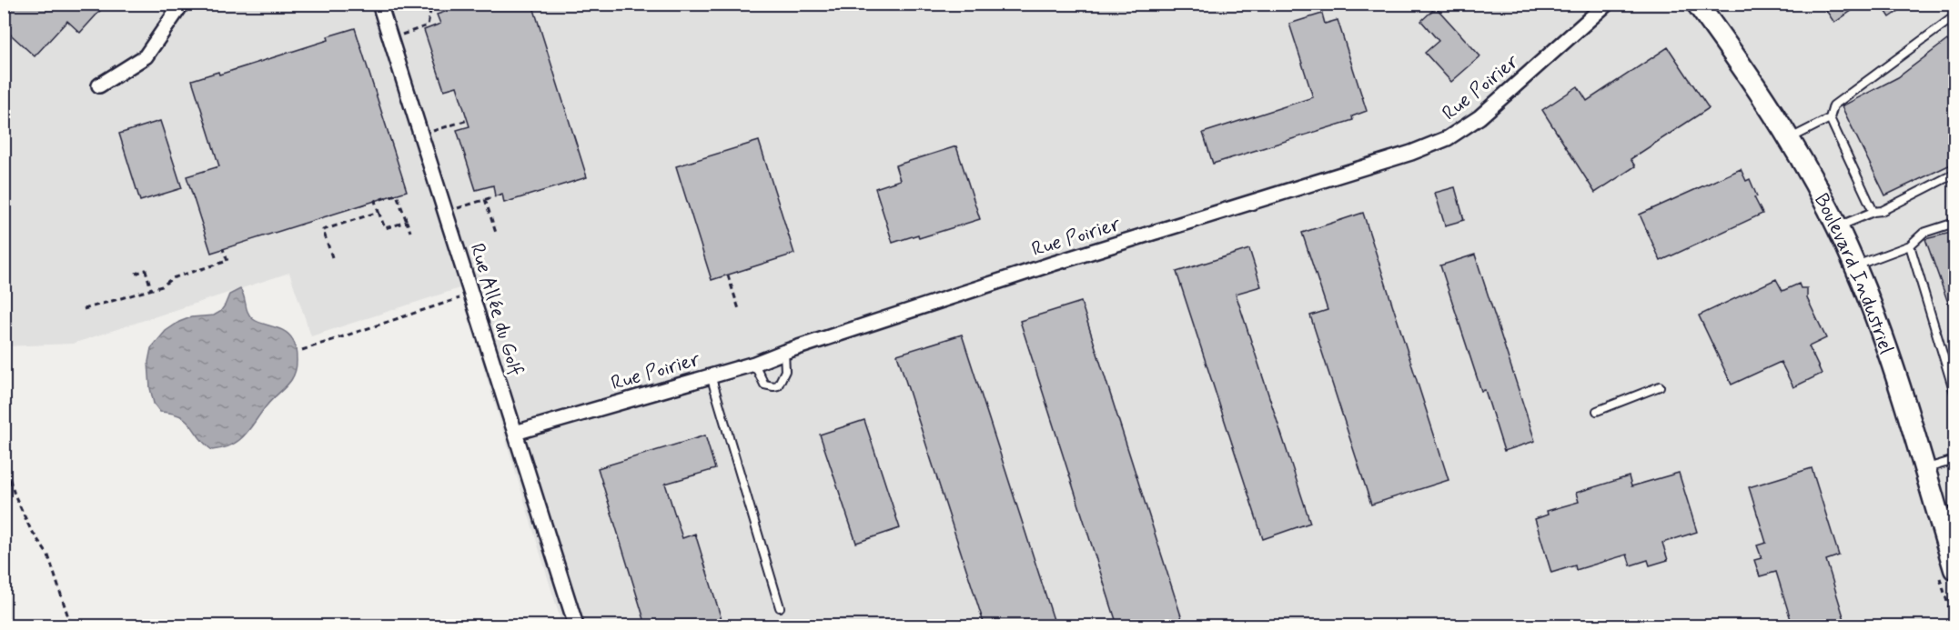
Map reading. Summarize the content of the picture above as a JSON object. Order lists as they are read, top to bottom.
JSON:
{
  "streets": {
    "street": ["Rue Poirier", "Boulevard Industriel", "Rue Allée du Golf"]
  },
  "crossings": [
    ["Rue Poirier", "Rue Allée du Golf"]
  ]
}
